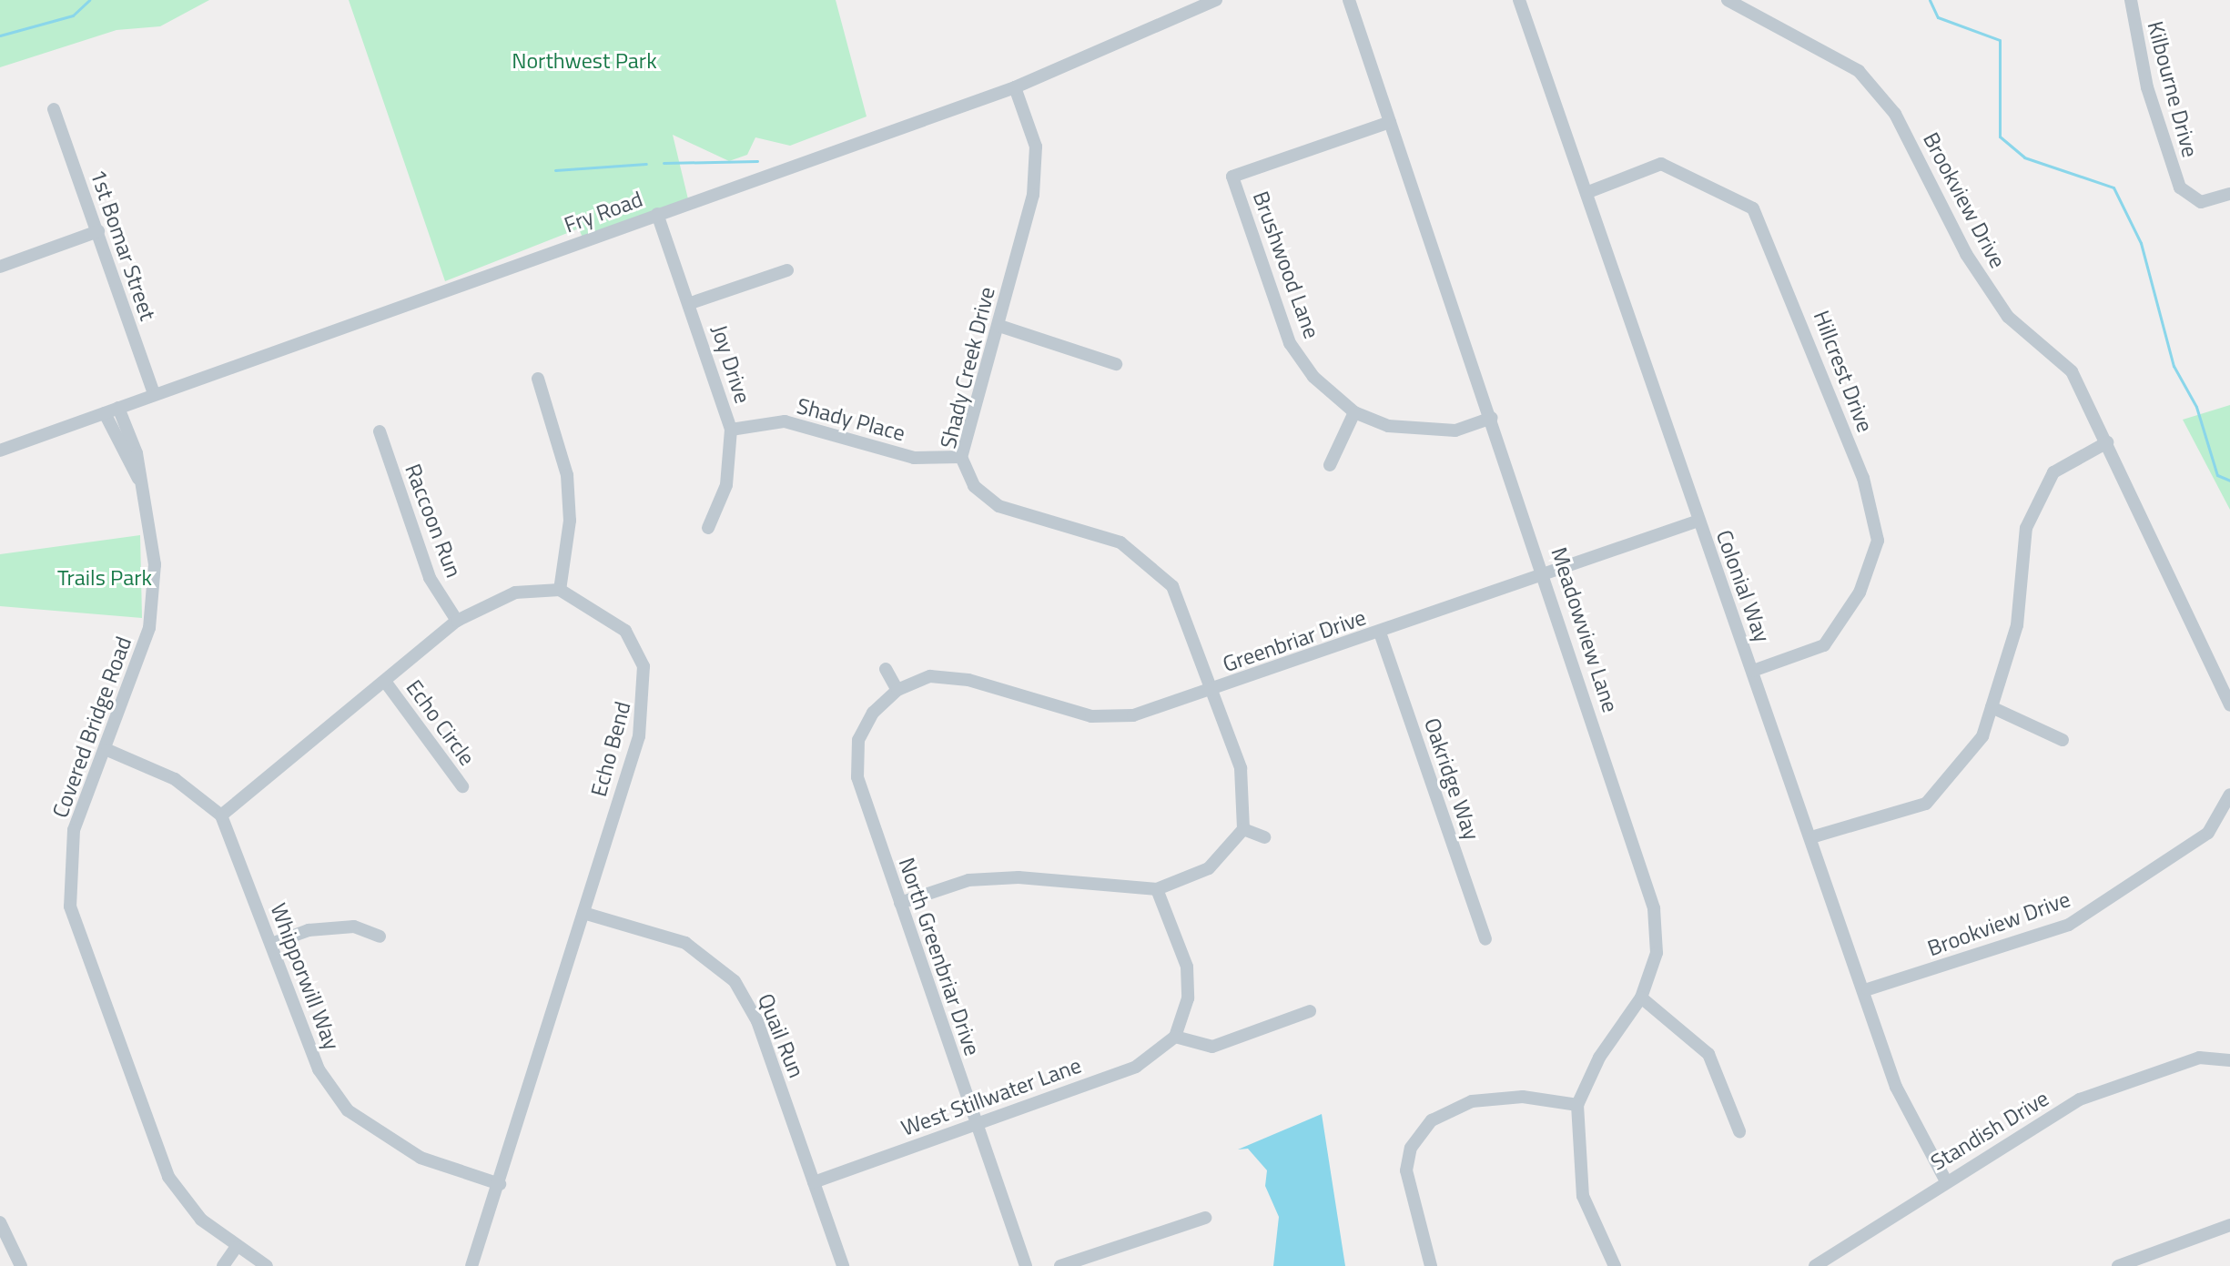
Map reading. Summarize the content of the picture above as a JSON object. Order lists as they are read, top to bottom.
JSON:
{
  "streets": {
    "street": [
      "Kilbourne Drive",
      "Brookview Drive",
      "Fry Road",
      "1st Bomar Street",
      "Brushwood Lane",
      "Joy Drive",
      "Shady Creek Drive",
      "Hillcrest Drive",
      "Shady Place",
      "Raccoon Run",
      "Colonial Way",
      "Meadowview Lane",
      "Greenbriar Drive",
      "Echo Circle",
      "Covered Bridge Road",
      "Echo Bend",
      "Oakridge Way",
      "North Greenbriar Drive",
      "Whipporwill Way",
      "Quail Run",
      "West Stillwater Lane",
      "Standish Drive"
    ]
  },
  "crossings": [
    ["Brookview Drive", "Colonial Way"],
    ["Fry Road", "1st Bomar Street"],
    ["Fry Road", "Joy Drive"],
    ["Fry Road", "Shady Creek Drive"],
    ["Fry Road", "Covered Bridge Road"],
    ["Brushwood Lane", "Meadowview Lane"],
    ["Joy Drive", "Shady Place"],
    ["Shady Creek Drive", "Shady Place"],
    ["Shady Creek Drive", "Greenbriar Drive"],
    ["Hillcrest Drive", "Colonial Way"],
    ["Colonial Way", "Greenbriar Drive"],
    ["Colonial Way", "Standish Drive"],
    ["Meadowview Lane", "Greenbriar Drive"],
    ["Greenbriar Drive", "Oakridge Way"],
    ["Greenbriar Drive", "North Greenbriar Drive"],
    ["Echo Bend", "Whipporwill Way"],
    ["Echo Bend", "Quail Run"],
    ["North Greenbriar Drive", "West Stillwater Lane"],
    ["Quail Run", "West Stillwater Lane"]
  ],
  "parks": ["Northwest Park", "Trails Park"]
}
